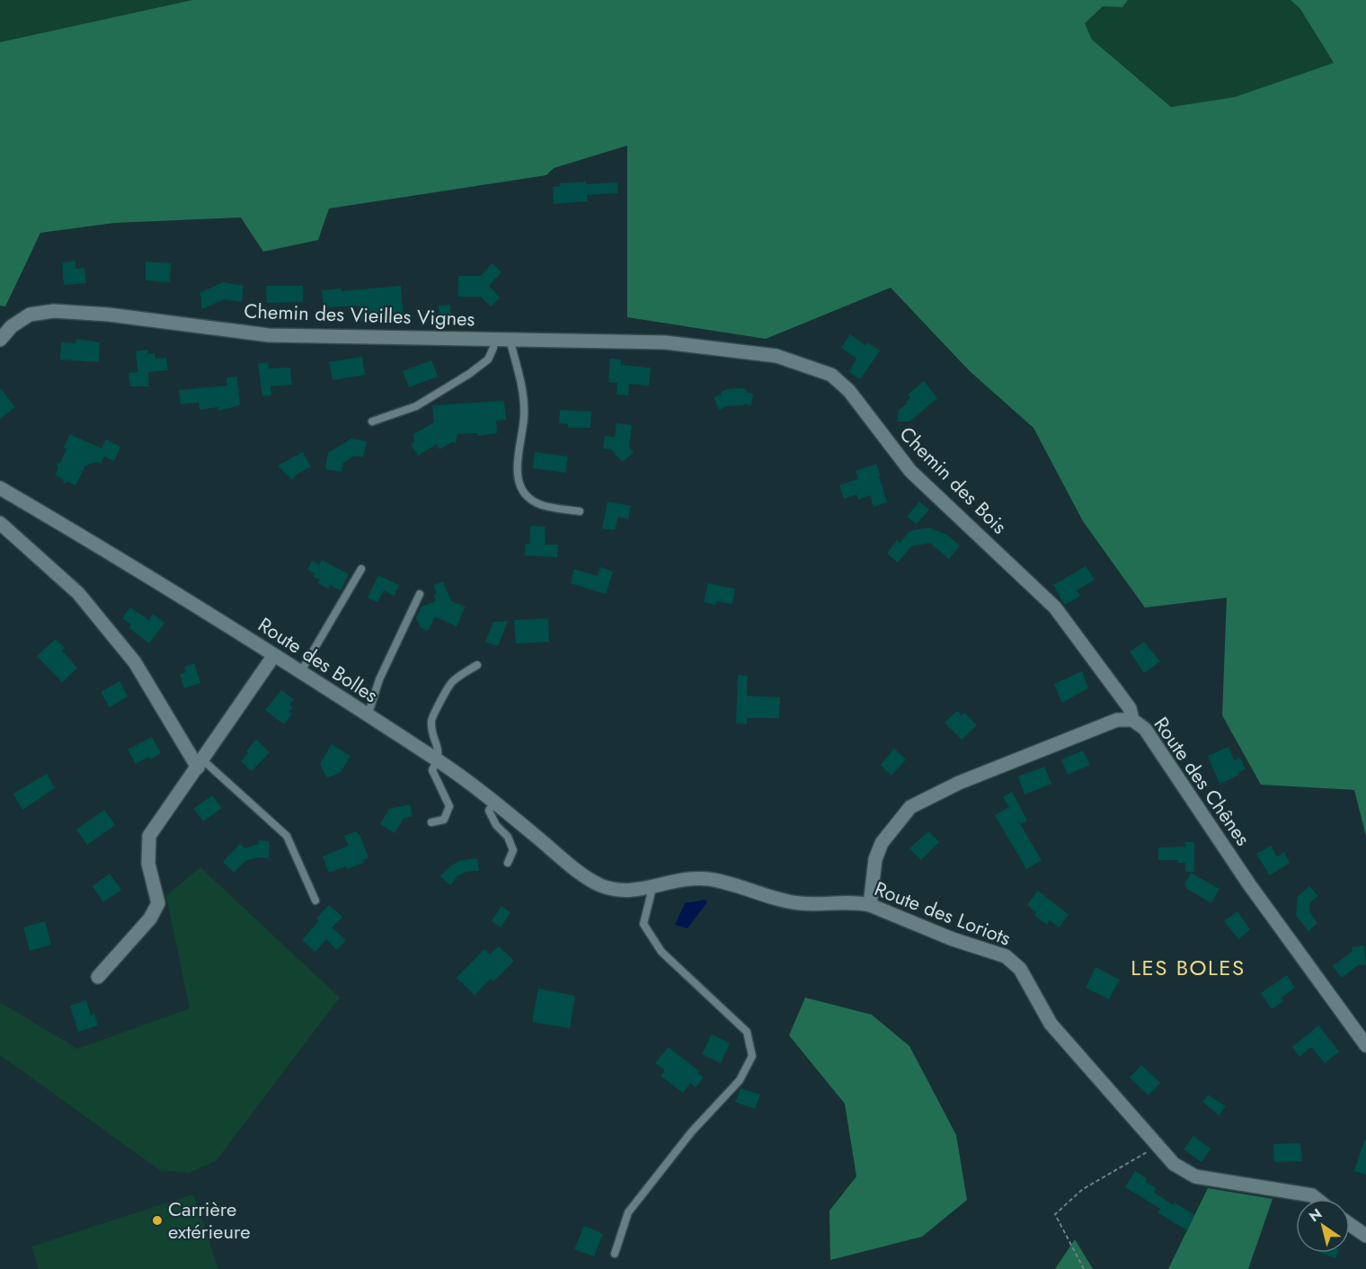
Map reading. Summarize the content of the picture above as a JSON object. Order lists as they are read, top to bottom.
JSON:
{
  "streets": {
    "street": [
      "Chemin des Vieilles Vignes",
      "Chemin des Bois",
      "Route des Bolles",
      "Route des Chênes",
      "Route des Loriots"
    ]
  },
  "crossings": [
    ["Chemin des Vieilles Vignes", "Chemin des Bois"],
    ["Chemin des Bois", "Route des Chênes"],
    ["Route des Bolles", "Route des Loriots"],
    ["Route des Chênes", "Route des Loriots"]
  ],
  "districts": ["LES BOLES"],
  "places": ["Carrière extérieure"],
  "north": "top left"
}
